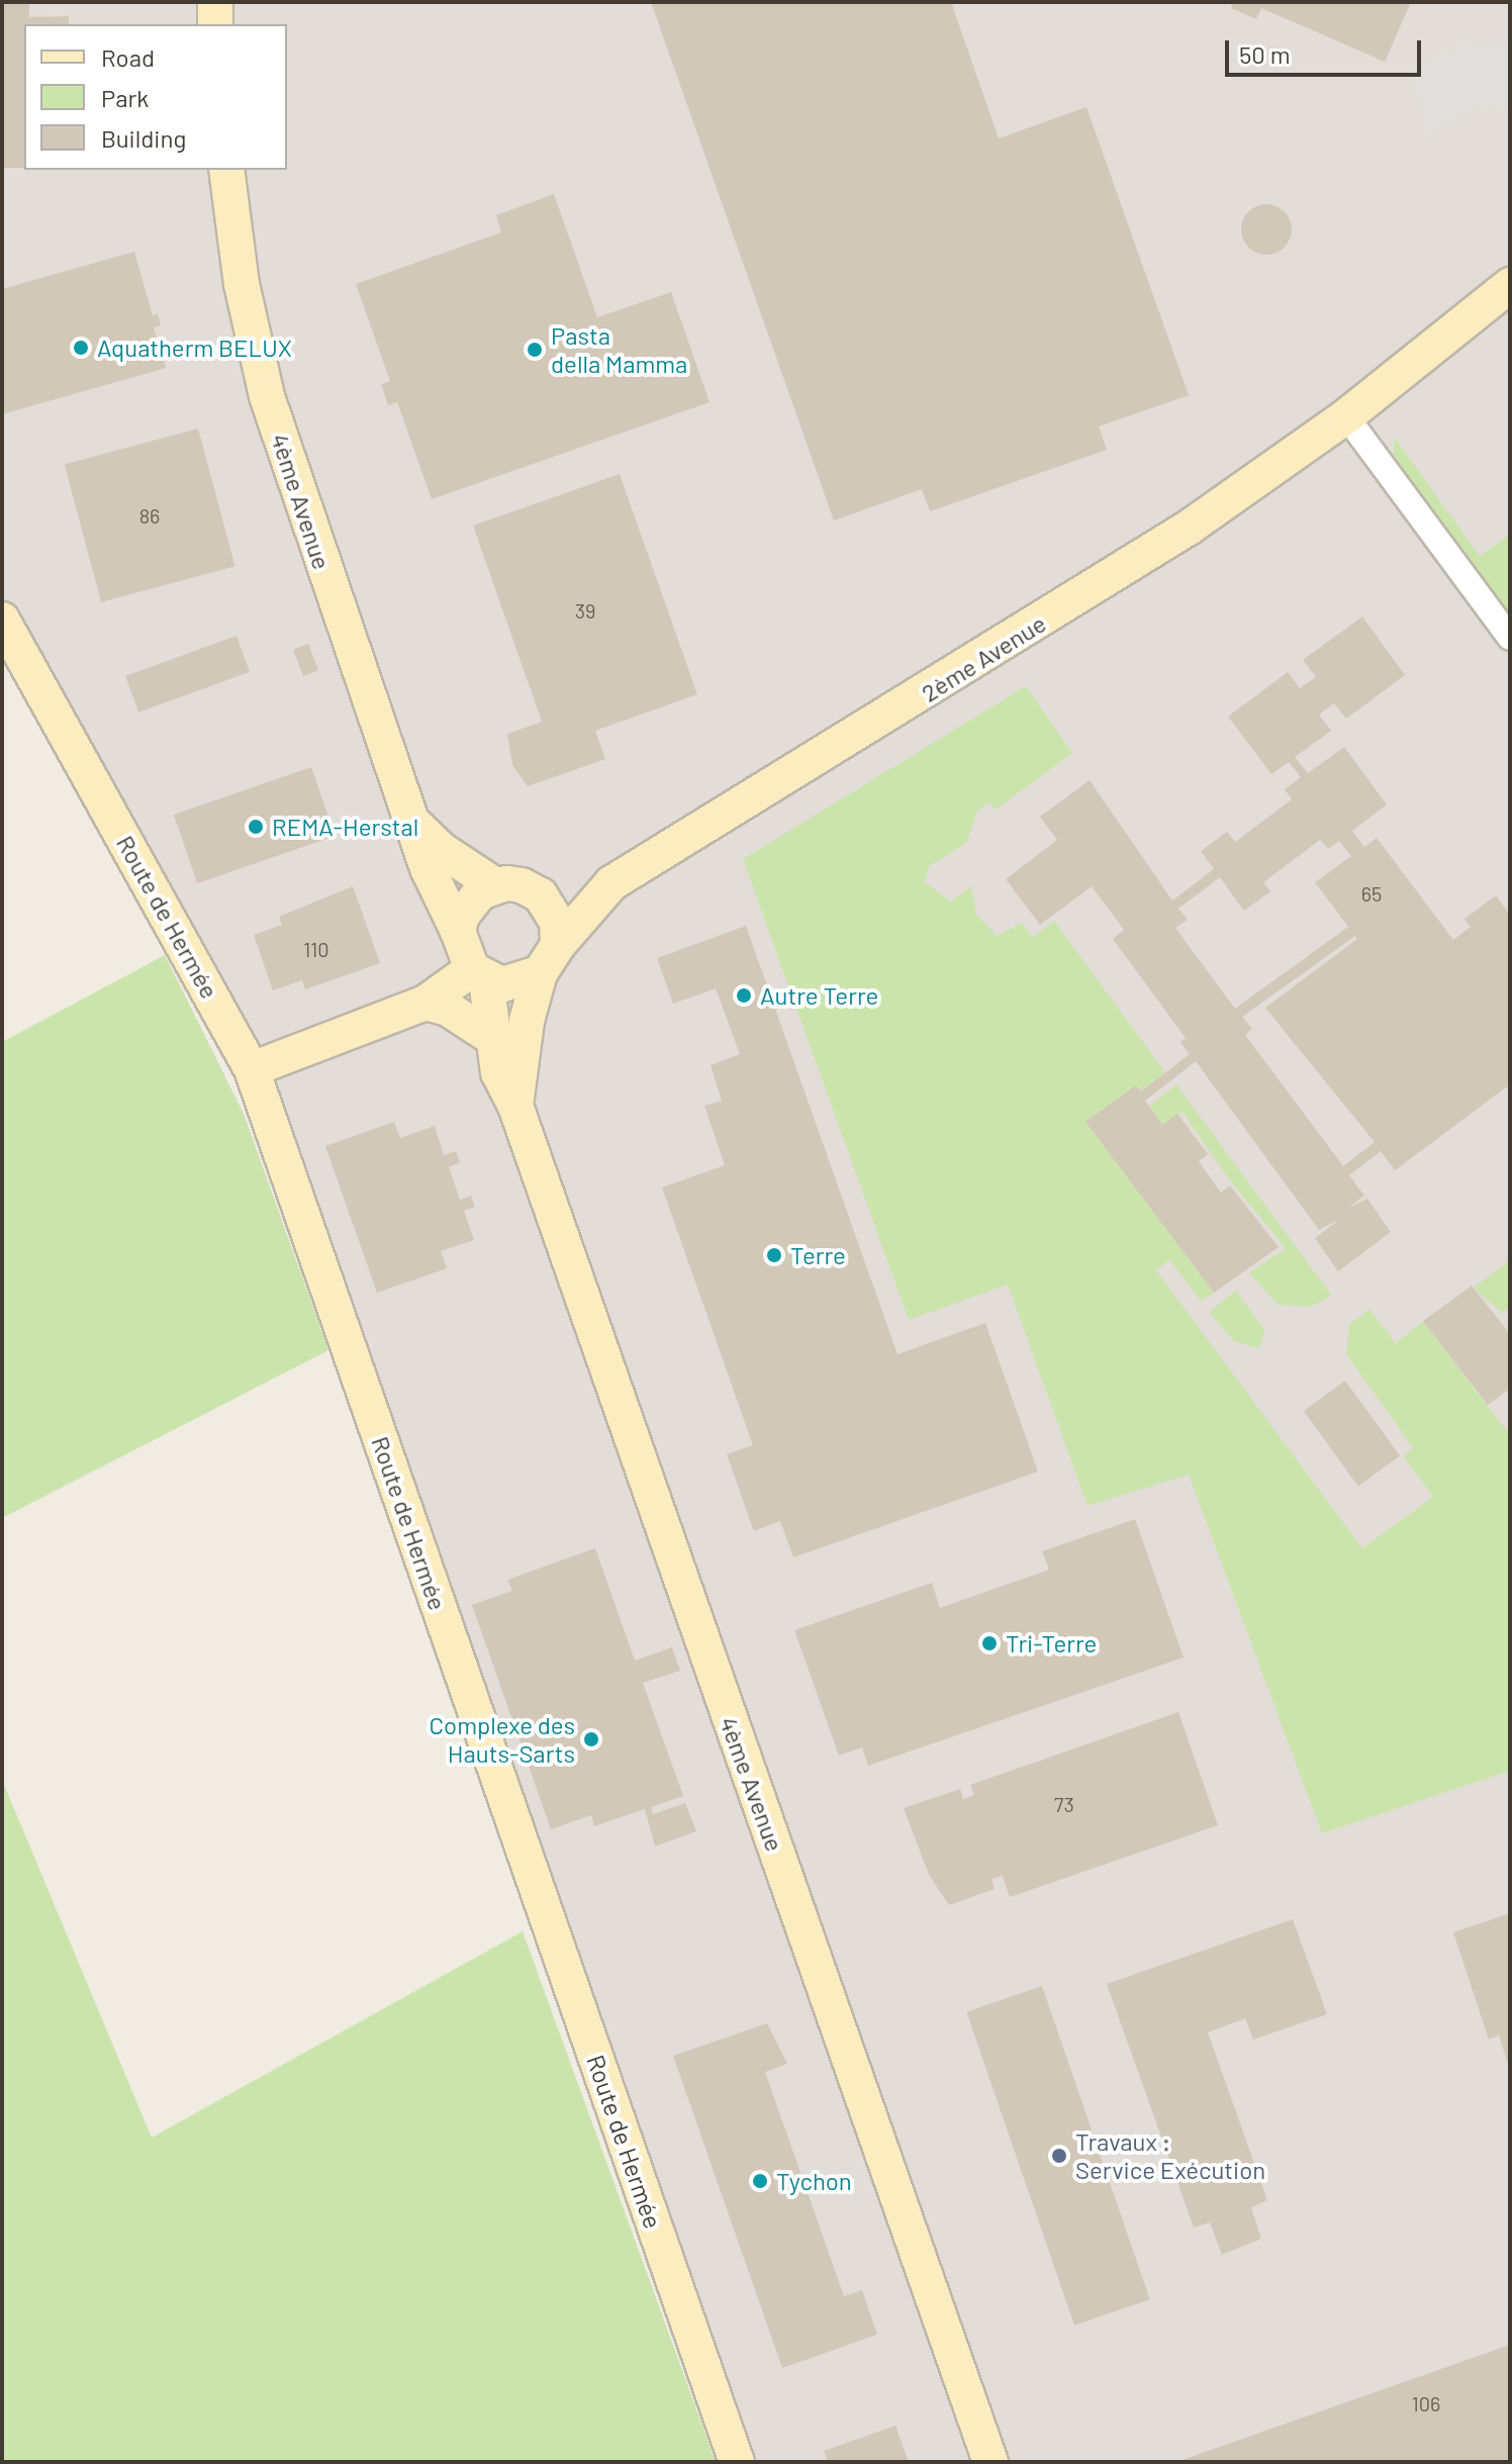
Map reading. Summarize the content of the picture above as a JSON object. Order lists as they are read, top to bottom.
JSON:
{
  "streets": {
    "street": ["4ème Avenue", "2ème Avenue", "Route de Hermée"]
  },
  "crossings": [
    ["4ème Avenue", "2ème Avenue"]
  ],
  "places": [
    "Aquatherm BELUX",
    "Pasta della Mamma",
    "REMA-Herstal",
    "Autre Terre",
    "Terre",
    "Tri-Terre",
    "Complexe des Hauts-Sarts",
    "Travaux : Service Exécution",
    "Tychon"
  ],
  "house_numbers": [
    "86",
    "39",
    "65",
    "110",
    "73",
    "106"
  ],
  "legend": ["Road", "Park", "Building"],
  "scale_bar": "50 m"
}
